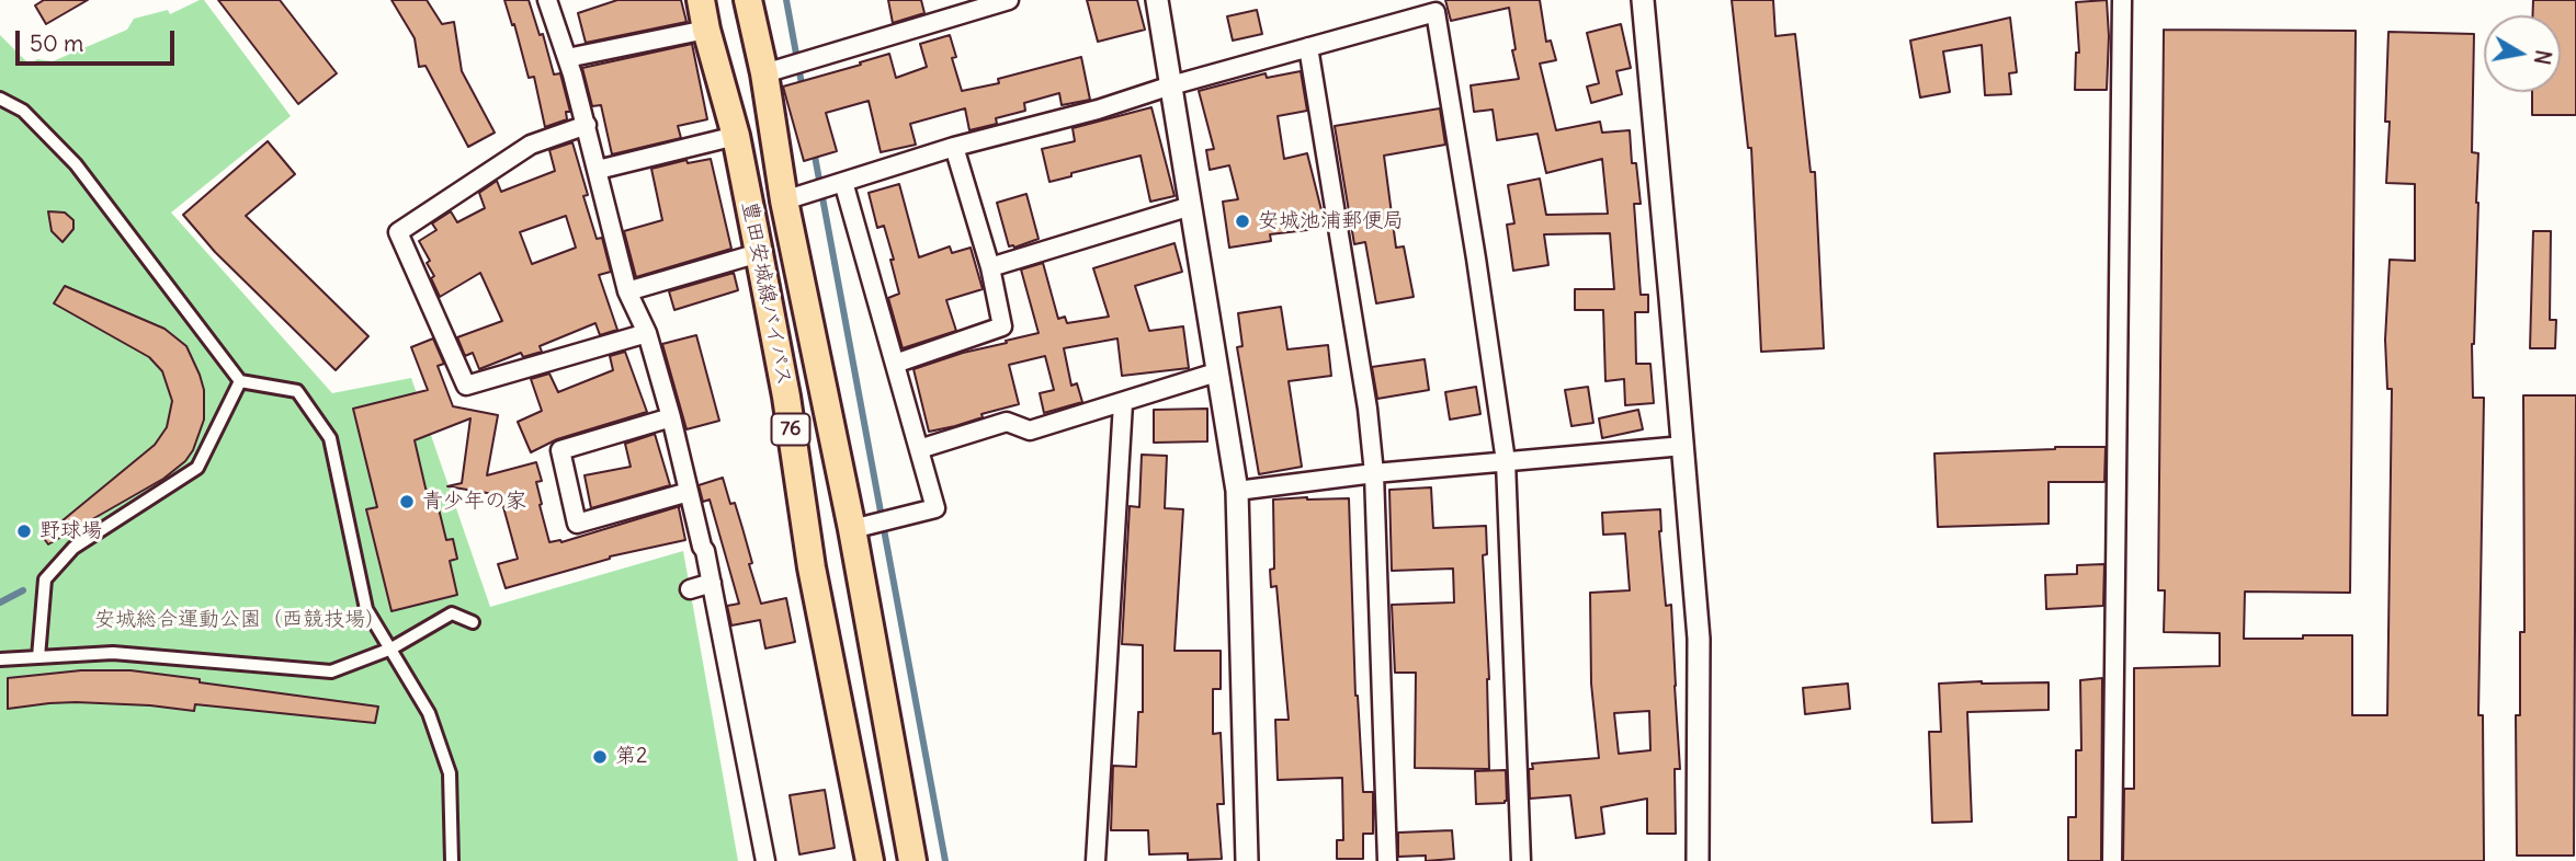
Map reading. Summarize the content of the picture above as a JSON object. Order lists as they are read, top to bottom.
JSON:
{
  "streets": {
    "main road": ["豊田安城線バイパス", "76"]
  },
  "parks": ["安城総合運動公園（西競技場）"],
  "places": [
    "安城池浦郵便局",
    "青少年の家",
    "野球場",
    "第2"
  ],
  "scale_bar": "50 m",
  "north": "right"
}
